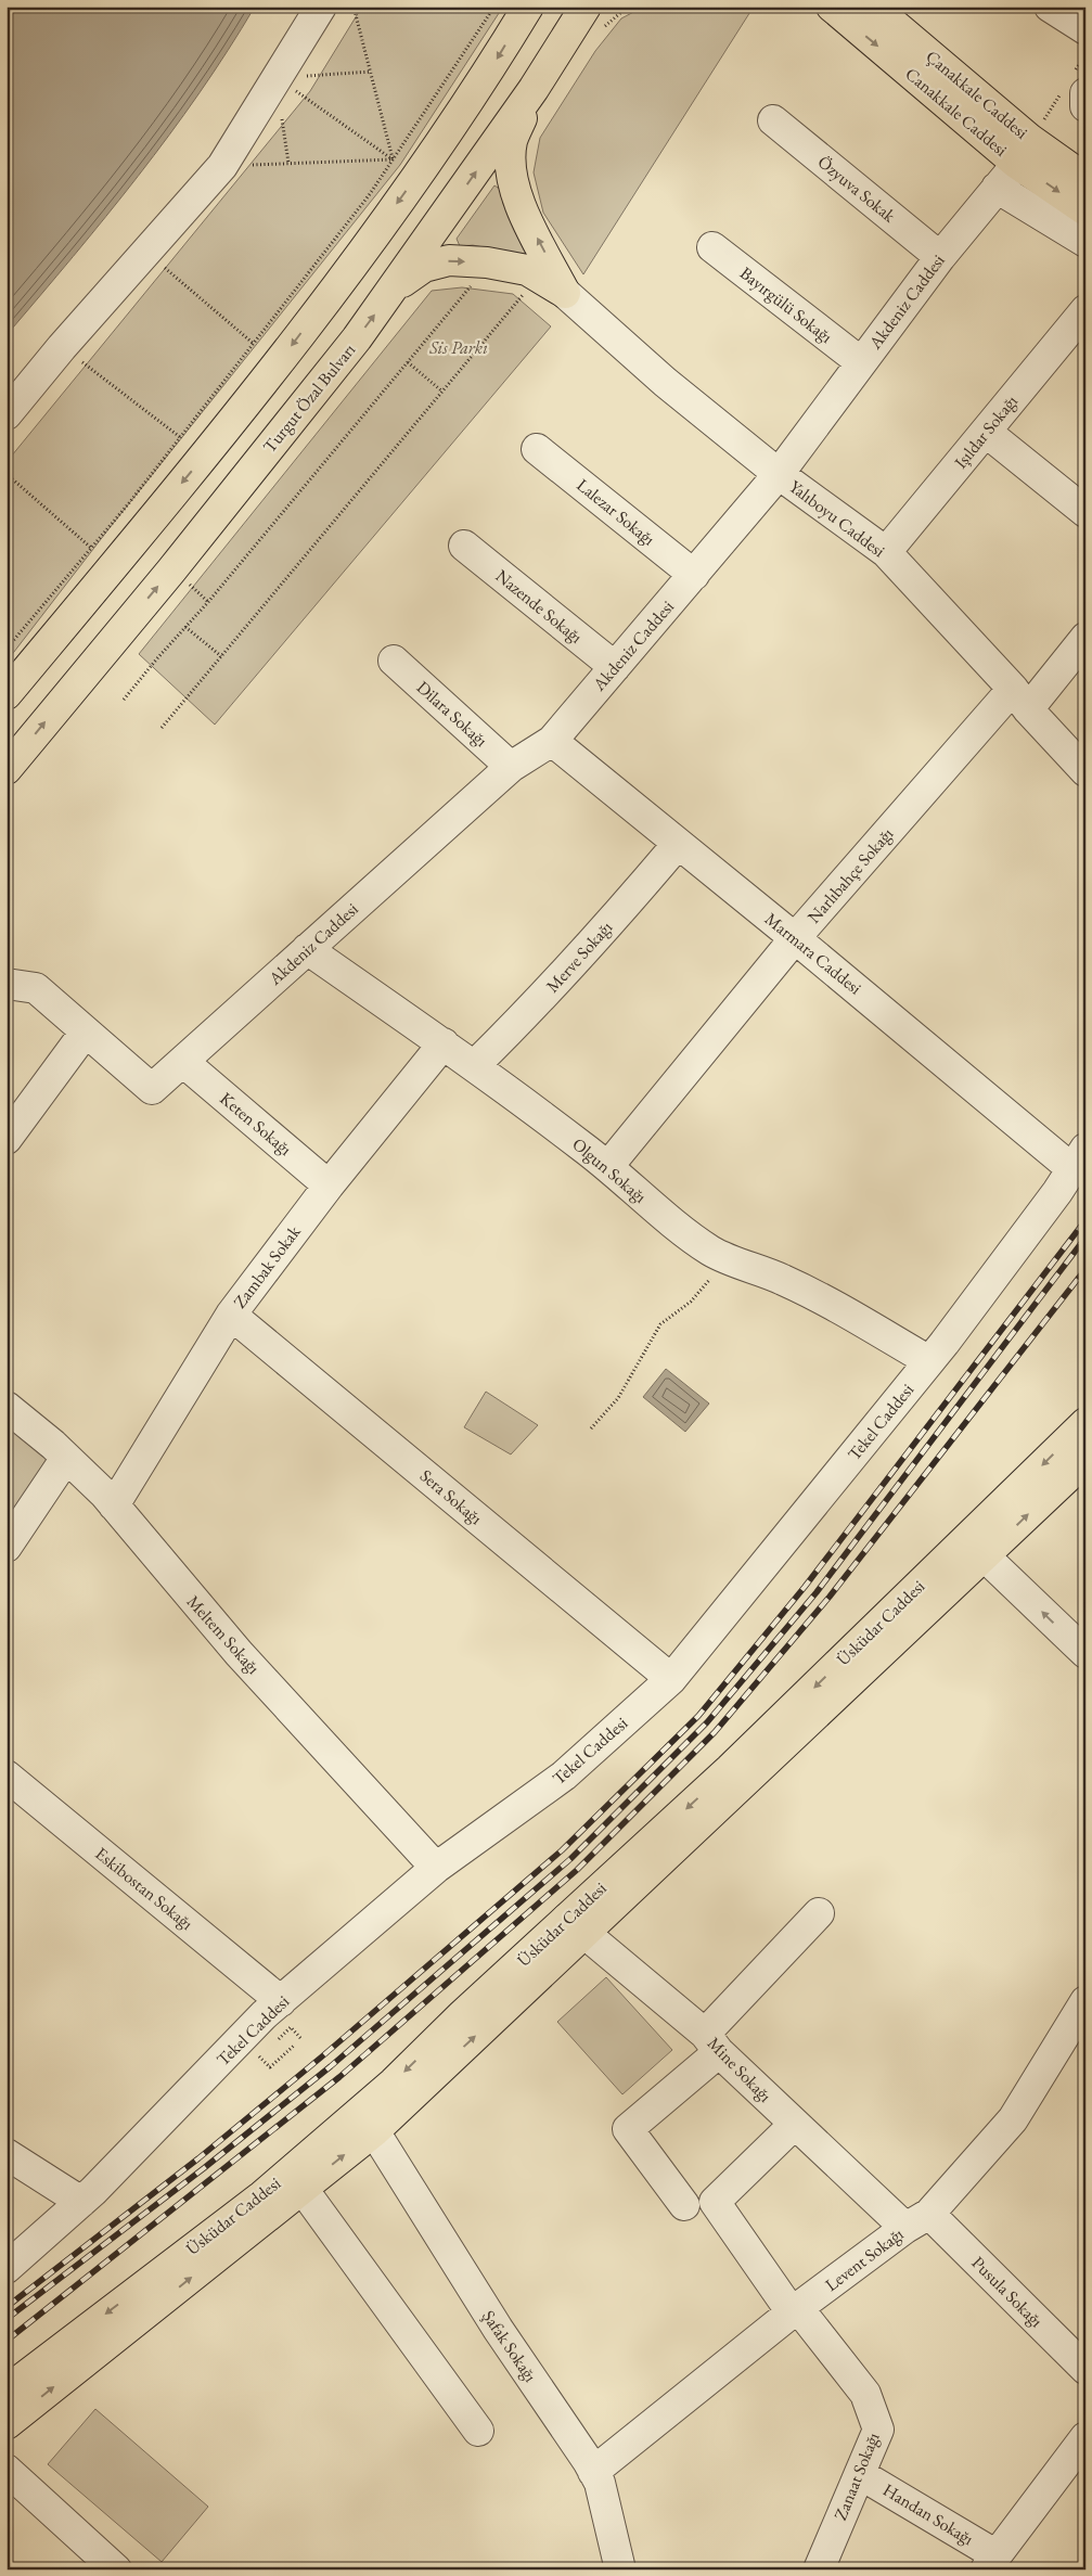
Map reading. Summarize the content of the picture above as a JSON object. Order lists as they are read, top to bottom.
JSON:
{
  "streets": {
    "main road": [
      "Çanakkale Caddesi",
      "Canakkale Caddesi",
      "Turgut Özal Bulvarı",
      "Üsküdar Caddesi"
    ],
    "street": [
      "Özyuva Sokak",
      "Akdeniz Caddesi",
      "Bayırgülü Sokağı",
      "Işıldar Sokağı",
      "Lalezar Sokağı",
      "Yalıboyu Caddesi",
      "Nazende Sokağı",
      "Dilara Sokağı",
      "Narlıbahçe Sokağı",
      "Marmara Caddesi",
      "Merve Sokağı",
      "Keten Sokağı",
      "Olgun Sokağı",
      "Zambak Sokak",
      "Tekel Caddesi",
      "Sera Sokağı",
      "Meltem Sokağı",
      "Eskibostan Sokağı",
      "Mine Sokağı",
      "Levent Sokağı",
      "Pusula Sokağı",
      "Şafak Sokağı",
      "Zanaat Sokağı",
      "Handan Sokağı"
    ]
  },
  "crossings": [
    ["Canakkale Caddesi", "Akdeniz Caddesi"],
    ["Özyuva Sokak", "Akdeniz Caddesi"],
    ["Akdeniz Caddesi", "Bayırgülü Sokağı"],
    ["Akdeniz Caddesi", "Lalezar Sokağı"],
    ["Akdeniz Caddesi", "Yalıboyu Caddesi"],
    ["Akdeniz Caddesi", "Nazende Sokağı"],
    ["Akdeniz Caddesi", "Dilara Sokağı"],
    ["Akdeniz Caddesi", "Marmara Caddesi"],
    ["Akdeniz Caddesi", "Keten Sokağı"],
    ["Akdeniz Caddesi", "Olgun Sokağı"],
    ["Işıldar Sokağı", "Yalıboyu Caddesi"],
    ["Yalıboyu Caddesi", "Narlıbahçe Sokağı"],
    ["Narlıbahçe Sokağı", "Marmara Caddesi"],
    ["Narlıbahçe Sokağı", "Olgun Sokağı"],
    ["Marmara Caddesi", "Merve Sokağı"],
    ["Marmara Caddesi", "Tekel Caddesi"],
    ["Merve Sokağı", "Olgun Sokağı"],
    ["Keten Sokağı", "Zambak Sokak"],
    ["Olgun Sokağı", "Zambak Sokak"],
    ["Olgun Sokağı", "Tekel Caddesi"],
    ["Zambak Sokak", "Sera Sokağı"],
    ["Zambak Sokak", "Meltem Sokağı"],
    ["Tekel Caddesi", "Sera Sokağı"],
    ["Tekel Caddesi", "Meltem Sokağı"],
    ["Tekel Caddesi", "Eskibostan Sokağı"],
    ["Üsküdar Caddesi", "Mine Sokağı"],
    ["Üsküdar Caddesi", "Şafak Sokağı"],
    ["Mine Sokağı", "Levent Sokağı"],
    ["Mine Sokağı", "Pusula Sokağı"],
    ["Mine Sokağı", "Zanaat Sokağı"],
    ["Levent Sokağı", "Pusula Sokağı"],
    ["Levent Sokağı", "Şafak Sokağı"],
    ["Levent Sokağı", "Zanaat Sokağı"],
    ["Zanaat Sokağı", "Handan Sokağı"]
  ],
  "one_way": ["Canakkale Caddesi"],
  "parks": ["Sis Parkı"]
}
